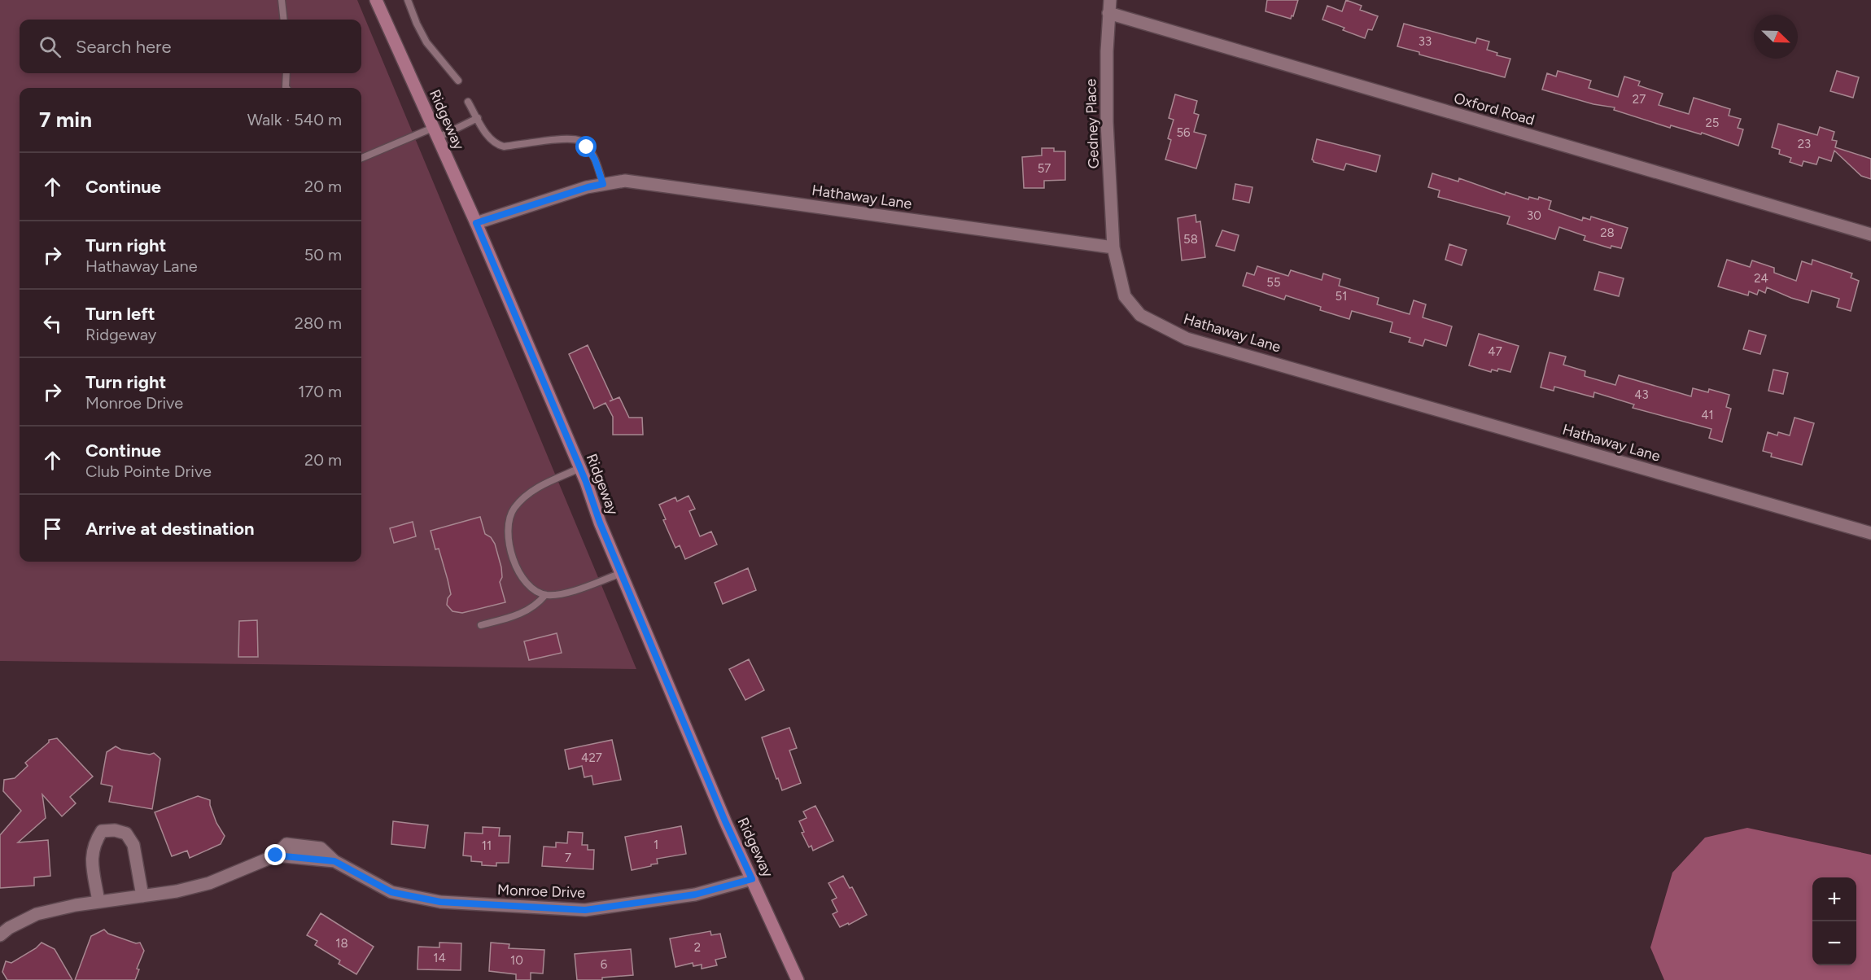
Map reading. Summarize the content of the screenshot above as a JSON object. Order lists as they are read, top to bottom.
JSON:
{
  "streets": {
    "street": [
      "Oxford Road",
      "Ridgeway",
      "Gedney Place",
      "Hathaway Lane",
      "Monroe Drive"
    ]
  },
  "crossings": [
    ["Oxford Road", "Gedney Place"],
    ["Ridgeway", "Hathaway Lane"],
    ["Ridgeway", "Monroe Drive"],
    ["Gedney Place", "Hathaway Lane"]
  ],
  "house_numbers": [
    "33",
    "27",
    "25",
    "56",
    "23",
    "57",
    "30",
    "28",
    "58",
    "24",
    "55",
    "51",
    "47",
    "43",
    "41",
    "427",
    "1",
    "11",
    "7",
    "18",
    "2",
    "14",
    "10",
    "6"
  ],
  "north": "bottom right",
  "page": {
    "search": "Search here",
    "heading": ["7 min", "Walk · 540 m"],
    "list": [
      ["Continue", "20 m"],
      ["Turn right", "Hathaway Lane", "50 m"],
      ["Turn left", "Ridgeway", "280 m"],
      ["Turn right", "Monroe Drive", "170 m"],
      ["Continue", "Club Pointe Drive", "20 m"],
      "Arrive at destination"
    ],
    "map_buttons": ["+", "−"]
  }
}
